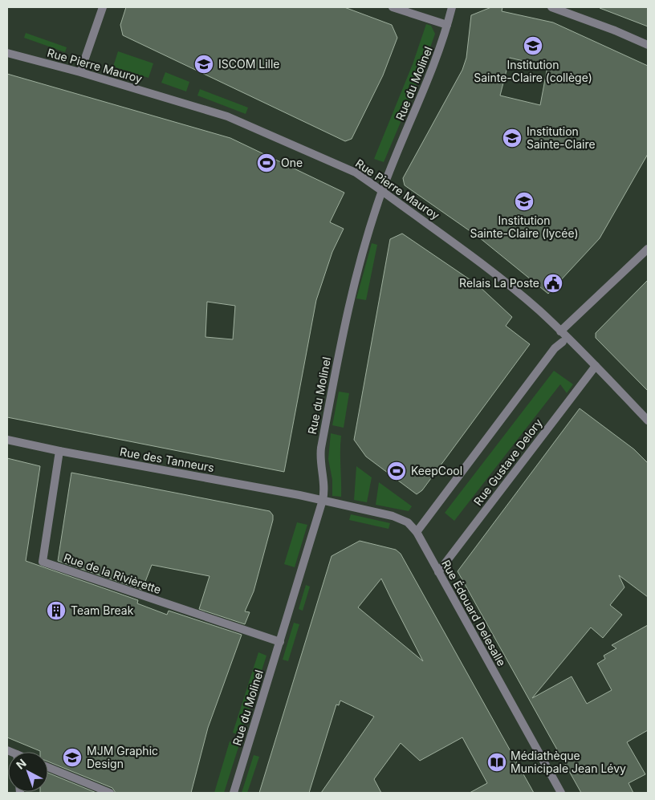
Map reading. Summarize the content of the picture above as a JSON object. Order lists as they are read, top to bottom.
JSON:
{
  "streets": {
    "street": [
      "Rue Pierre Mauroy",
      "Rue du Molinel",
      "Rue des Tanneurs",
      "Rue Gustave Delory",
      "Rue de la Rivièrette",
      "Rue Édouard Delesalle"
    ]
  },
  "crossings": [
    ["Rue Pierre Mauroy", "Rue du Molinel"],
    ["Rue Pierre Mauroy", "Rue Gustave Delory"],
    ["Rue du Molinel", "Rue des Tanneurs"],
    ["Rue du Molinel", "Rue de la Rivièrette"],
    ["Rue du Molinel", "Rue Édouard Delesalle"],
    ["Rue des Tanneurs", "Rue de la Rivièrette"],
    ["Rue des Tanneurs", "Rue Édouard Delesalle"],
    ["Rue Gustave Delory", "Rue Édouard Delesalle"]
  ],
  "places": {
    "school or university": [
      "Institution Sainte-Claire (collège)",
      "ISCOM Lille",
      "Institution Sainte-Claire",
      "Institution Sainte-Claire (lycée)",
      "MJM Graphic Design"
    ],
    "sports": ["One", "KeepCool"],
    "public building": ["Relais La Poste"],
    "building": ["Team Break"],
    "library": ["Médiathèque Municipale Jean Lévy"]
  },
  "north": "top left"
}
